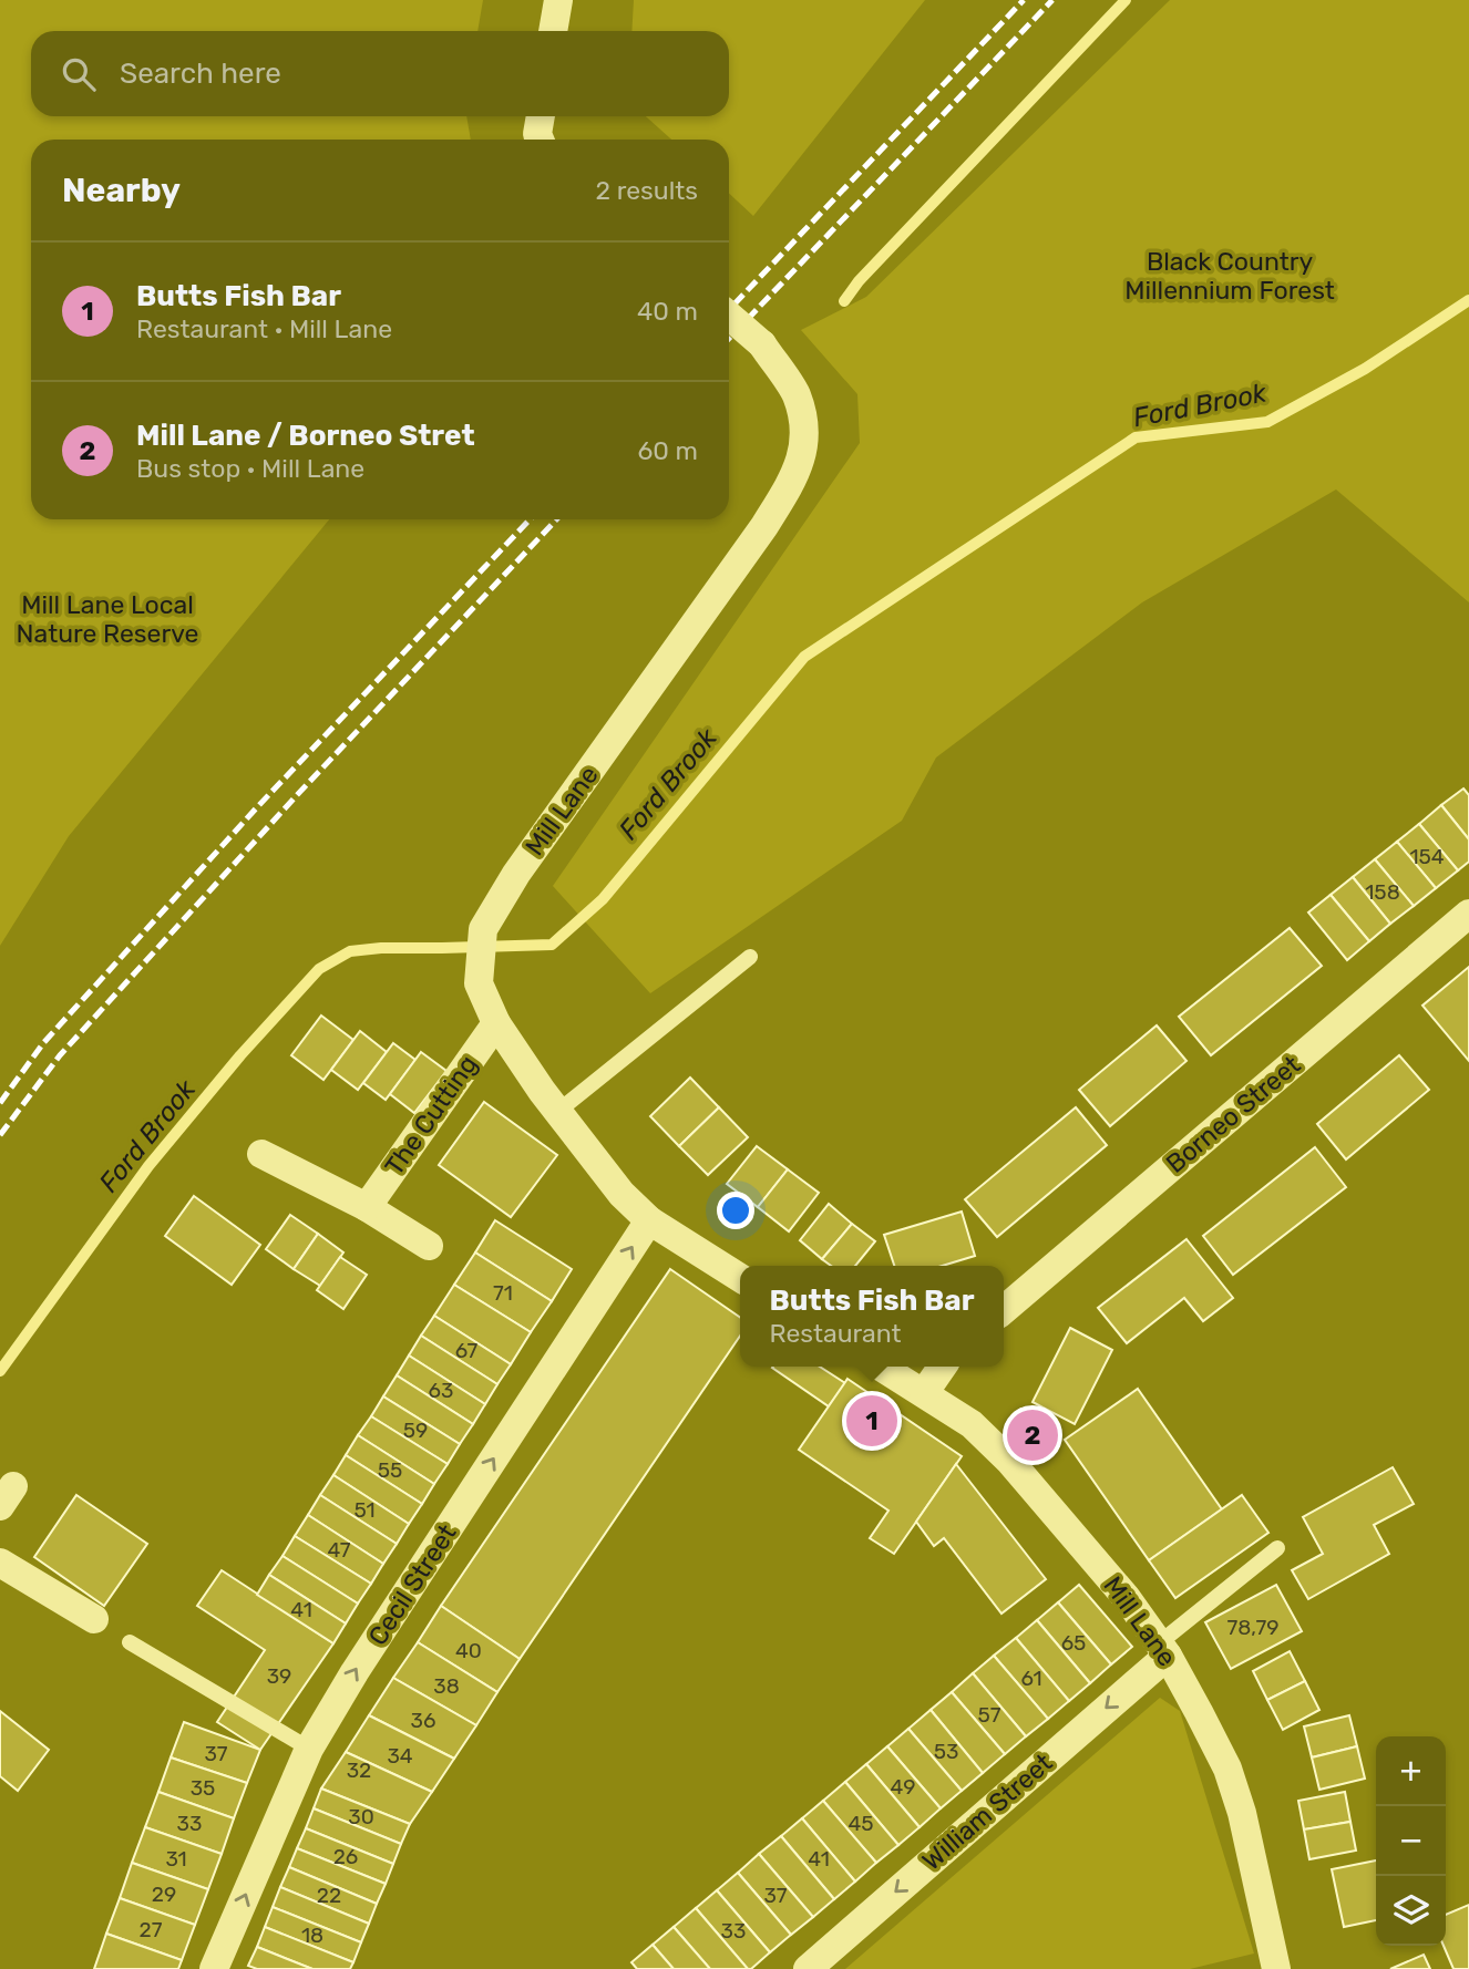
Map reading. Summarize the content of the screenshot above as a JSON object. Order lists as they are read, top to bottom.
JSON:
{
  "streets": {
    "street": [
      "Mill Lane",
      "Borneo Street",
      "The Cutting",
      "Cecil Street",
      "William Street"
    ]
  },
  "crossings": [
    ["Mill Lane", "The Cutting"],
    ["Mill Lane", "Cecil Street"],
    ["Mill Lane", "William Street"]
  ],
  "one_way": ["Cecil Street", "William Street"],
  "water": ["Ford Brook"],
  "parks": ["Black Country Millennium Forest", "Mill Lane Local Nature Reserve"],
  "house_numbers": [
    "154",
    "158",
    "71",
    "67",
    "63",
    "59",
    "55",
    "51",
    "47",
    "41",
    "78,79",
    "65",
    "40",
    "39",
    "61",
    "38",
    "57",
    "36",
    "53",
    "37",
    "34",
    "32",
    "49",
    "35",
    "30",
    "33",
    "45",
    "26",
    "31",
    "41",
    "29",
    "22",
    "37",
    "27",
    "33",
    "18"
  ],
  "page": {
    "search": "Search here",
    "heading": ["Nearby", "2 results"],
    "list": [
      {
        "mark": "1",
        "name": "Butts Fish Bar",
        "note": "Restaurant · Mill Lane",
        "value": "40 m"
      },
      {
        "mark": "2",
        "name": "Mill Lane / Borneo Stret",
        "note": "Bus stop · Mill Lane",
        "value": "60 m"
      }
    ],
    "popup": ["Butts Fish Bar", "Restaurant"],
    "pins": ["1", "2"],
    "map_buttons": ["+", "−"]
  }
}
